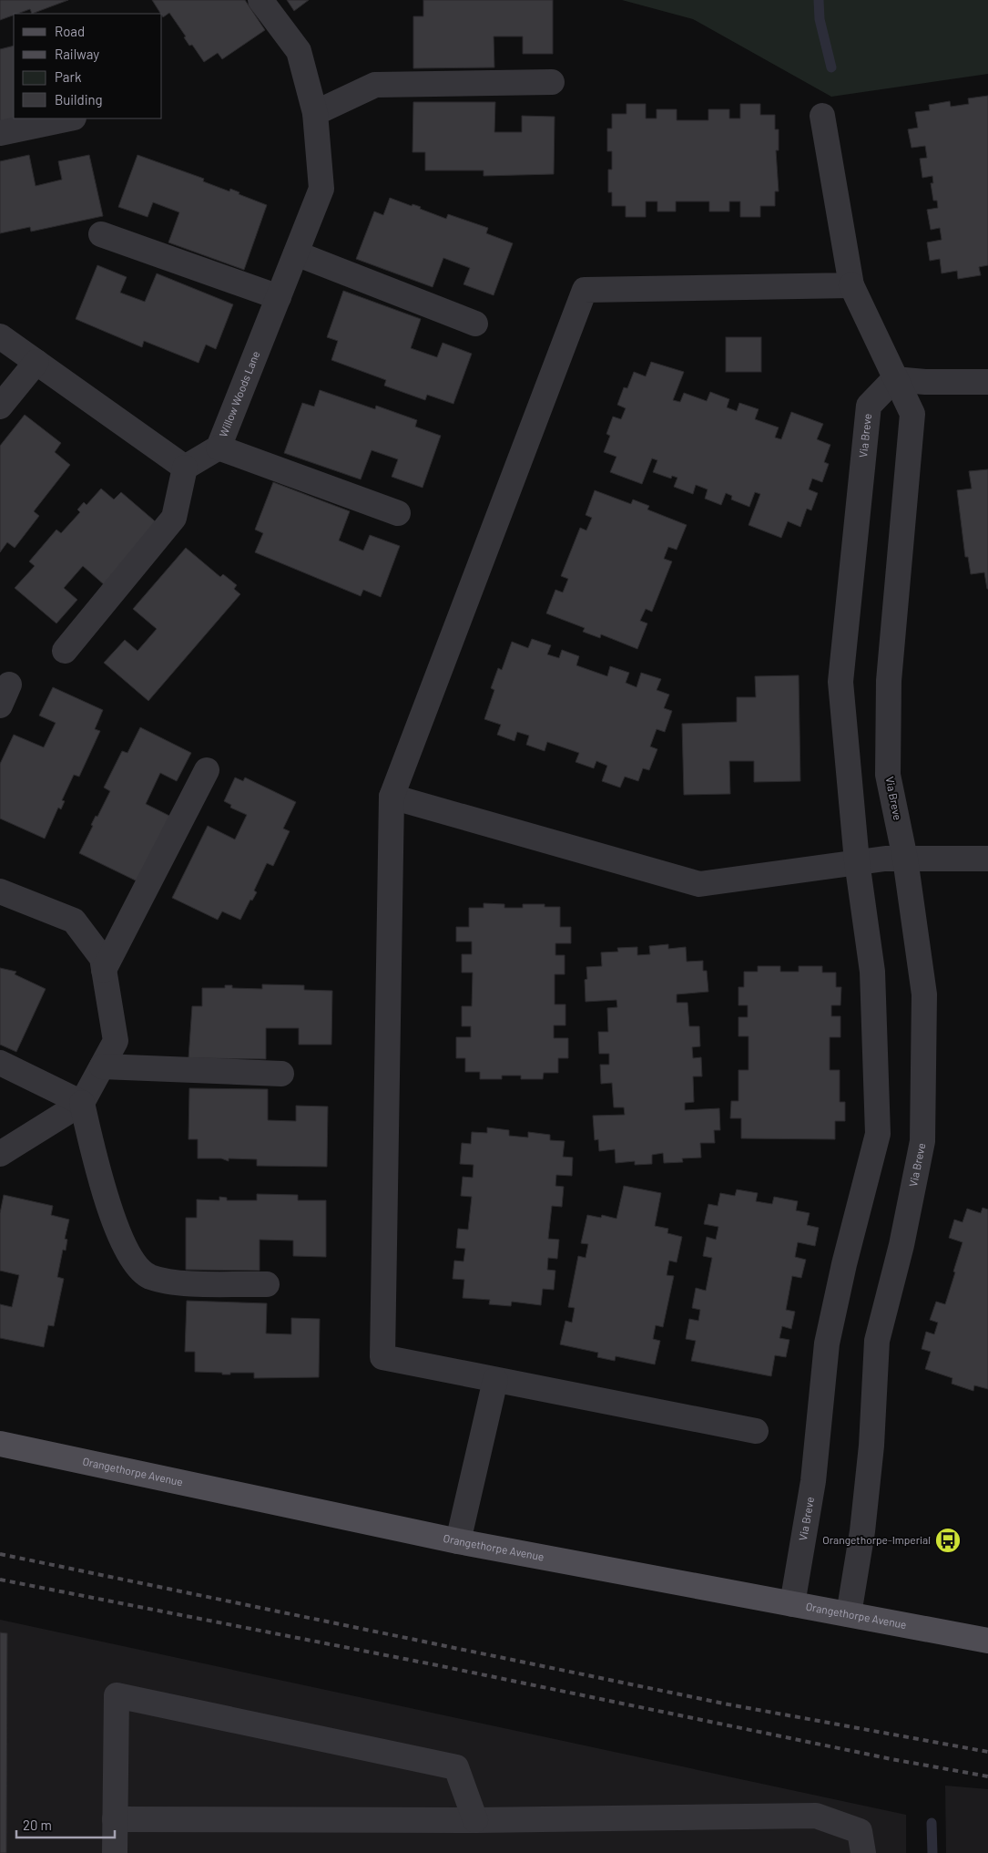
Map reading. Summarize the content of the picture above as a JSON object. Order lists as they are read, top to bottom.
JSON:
{
  "streets": {
    "main road": ["Orangethorpe Avenue"],
    "street": ["Willow Woods Lane", "Via Breve"]
  },
  "crossings": [
    ["Via Breve", "Orangethorpe Avenue"]
  ],
  "places": {
    "bus stop": ["Orangethorpe-Imperial"]
  },
  "legend": [
    "Road",
    "Railway",
    "Park",
    "Building"
  ],
  "scale_bar": "20 m"
}
